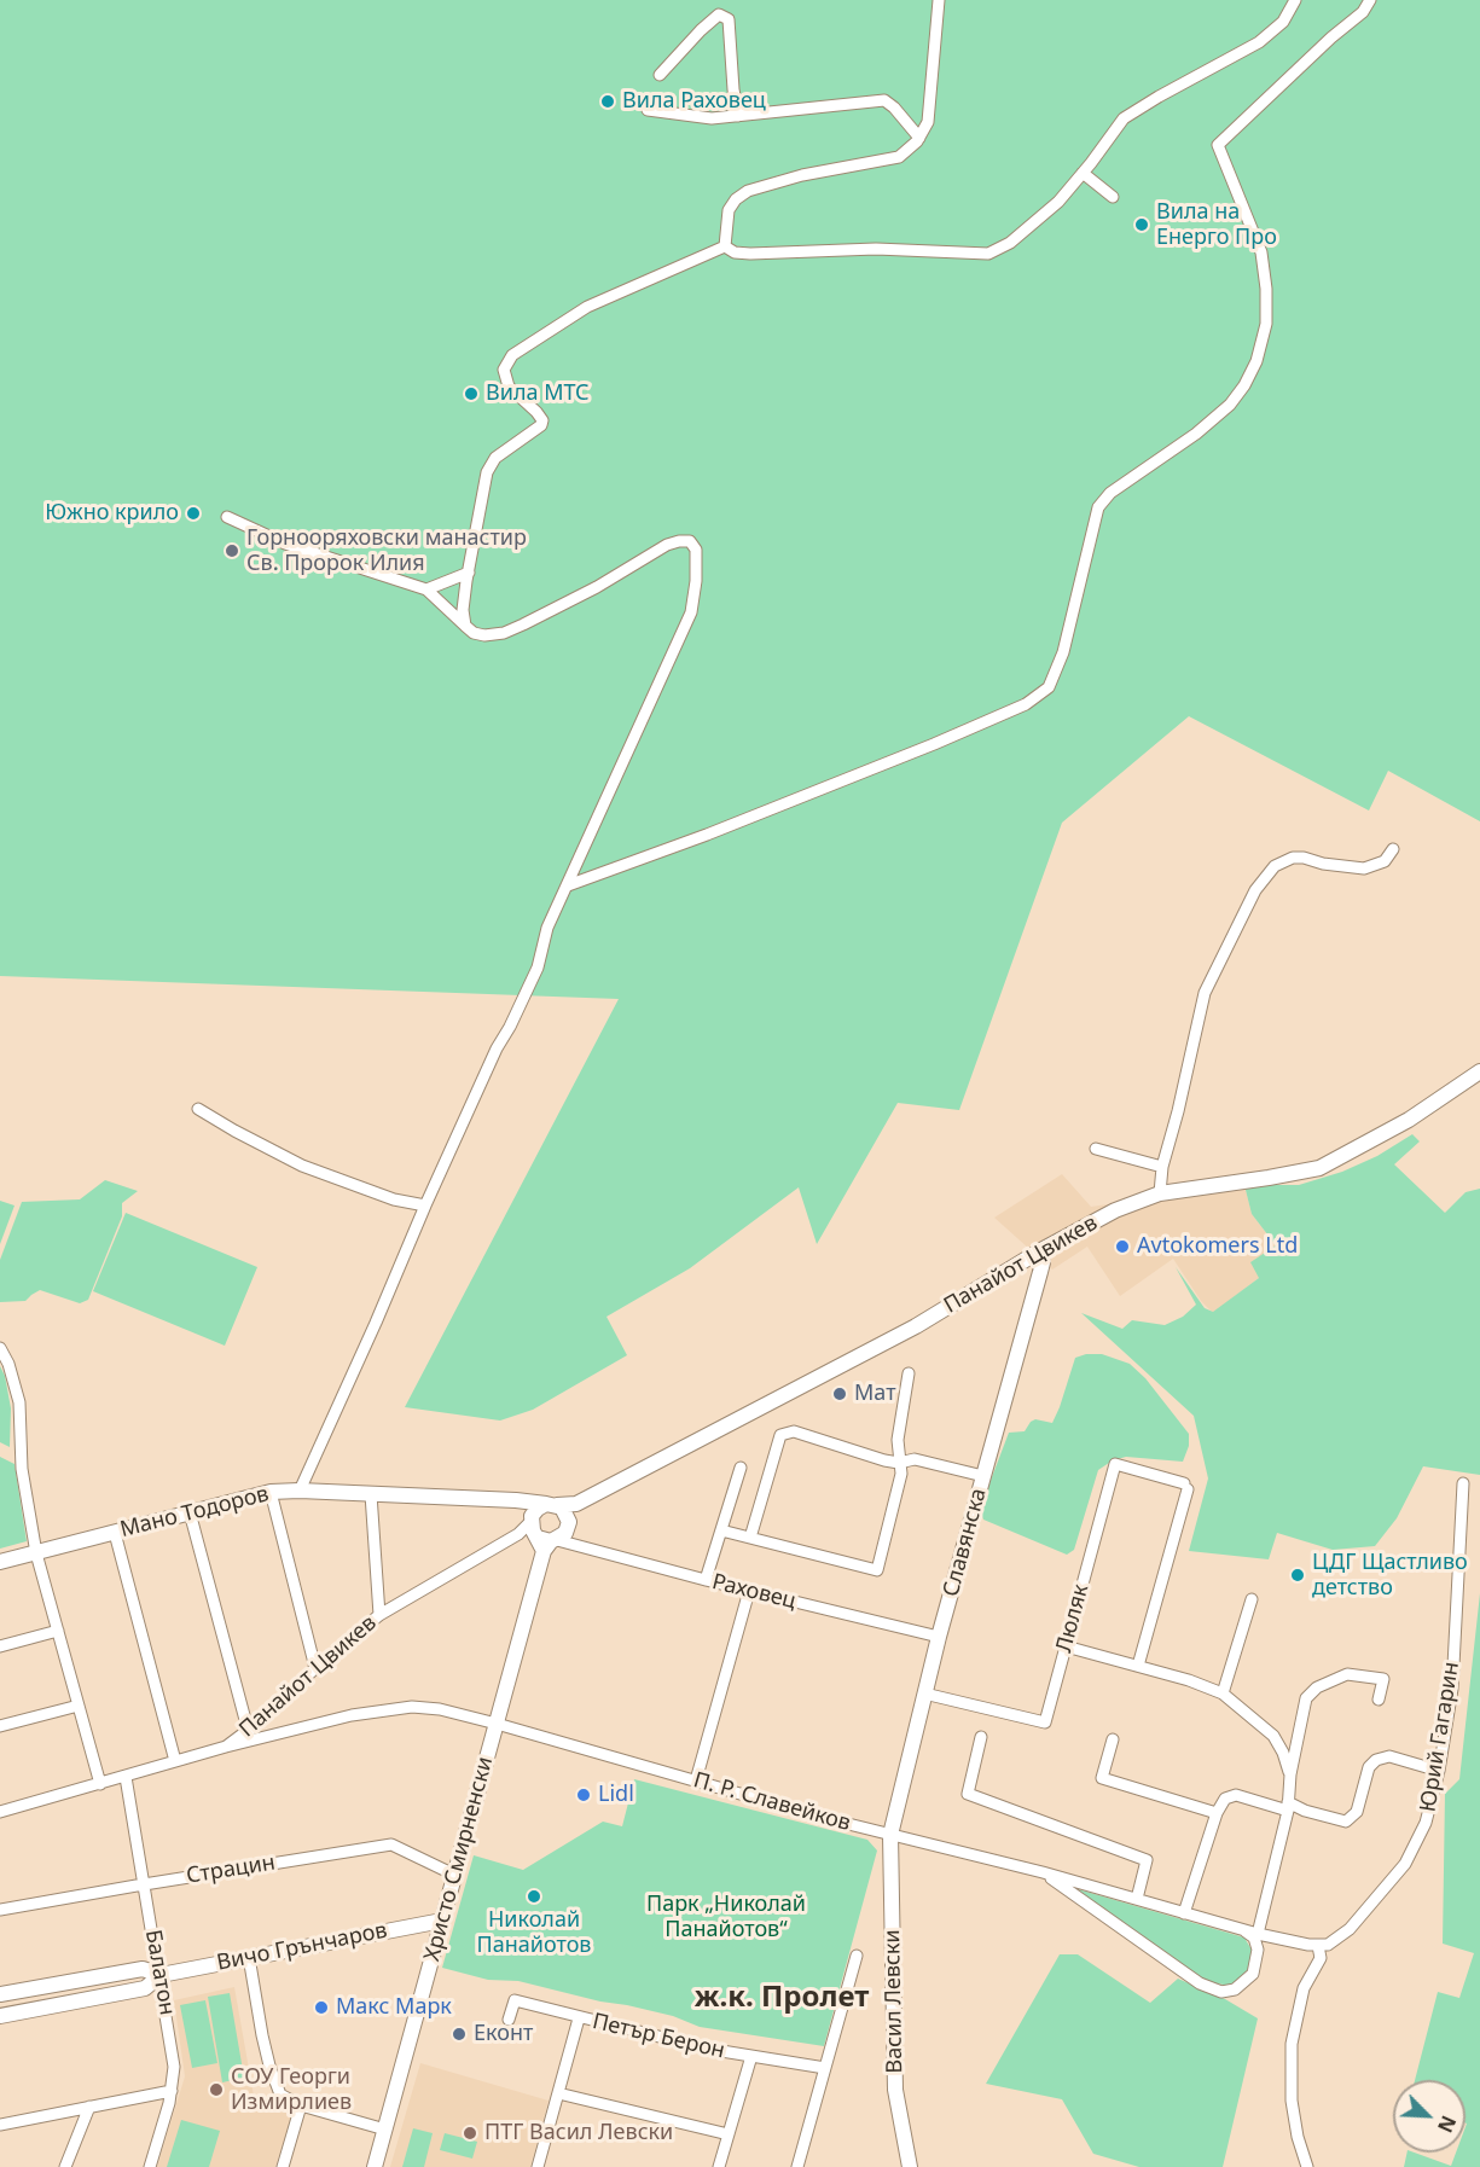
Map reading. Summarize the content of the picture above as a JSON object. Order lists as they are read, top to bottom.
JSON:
{
  "streets": {
    "street": [
      "Панайот Цвикев",
      "Мано Тодоров",
      "Славянска",
      "Раховец",
      "Люляк",
      "Юрий Гагарин",
      "П. Р. Славейков",
      "Христо Смирненски",
      "Страцин",
      "Вичо Грънчаров",
      "Балатон",
      "Васил Левски",
      "Петър Берон"
    ]
  },
  "crossings": [
    ["Панайот Цвикев", "Мано Тодоров"],
    ["Панайот Цвикев", "Славянска"],
    ["Панайот Цвикев", "Раховец"],
    ["Панайот Цвикев", "П. Р. Славейков"],
    ["Панайот Цвикев", "Христо Смирненски"],
    ["Панайот Цвикев", "Балатон"],
    ["Мано Тодоров", "Раховец"],
    ["Мано Тодоров", "Христо Смирненски"],
    ["Славянска", "Раховец"],
    ["Славянска", "Люляк"],
    ["Славянска", "П. Р. Славейков"],
    ["Славянска", "Васил Левски"],
    ["Раховец", "Христо Смирненски"],
    ["Юрий Гагарин", "П. Р. Славейков"],
    ["П. Р. Славейков", "Христо Смирненски"],
    ["П. Р. Славейков", "Васил Левски"],
    ["Христо Смирненски", "Страцин"],
    ["Христо Смирненски", "Вичо Грънчаров"],
    ["Страцин", "Балатон"],
    ["Вичо Грънчаров", "Балатон"]
  ],
  "districts": ["ж.к. Пролет"],
  "parks": ["Парк „Николай Панайотов“"],
  "places": [
    "Вила Раховец",
    "Вила на Енерго Про",
    "Вила МТС",
    "Южно крило",
    "Горнооряховски манастир Св. Пророк Илия",
    "Avtokomers Ltd",
    "Мат",
    "ЦДГ Щастливо детство",
    "Lidl",
    "Николай Панайотов",
    "Макс Марк",
    "Еконт",
    "СОУ Георги Измирлиев",
    "ПТГ Васил Левски"
  ],
  "north": "bottom right"
}
